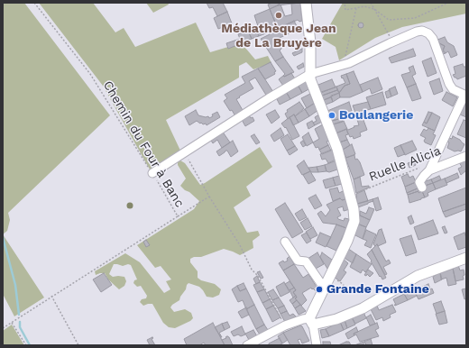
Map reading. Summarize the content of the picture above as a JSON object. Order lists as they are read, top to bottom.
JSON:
{
  "streets": {
    "path": ["Chemin du Four à Banc", "Ruelle Alicia"]
  },
  "places": ["Médiathèque Jean de La Bruyère", "Boulangerie", "Grande Fontaine"]
}
